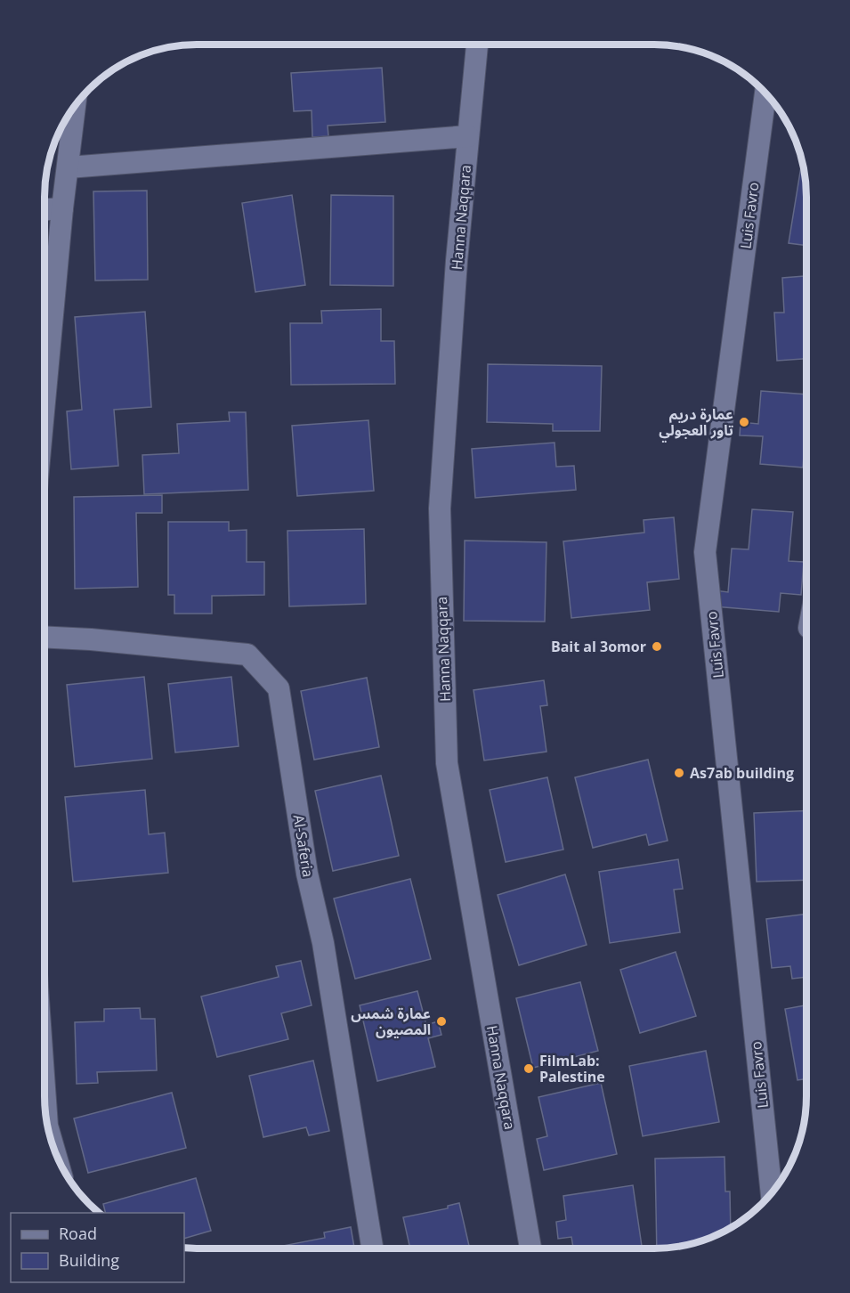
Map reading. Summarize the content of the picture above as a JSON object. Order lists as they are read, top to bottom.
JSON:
{
  "streets": {
    "street": ["Luis Favro", "Hanna Naqqara", "Al-Saferia"]
  },
  "places": [
    "عمارة دريم تاور العجولي",
    "Bait al 3omor",
    "As7ab building",
    "عمارة شمس المصيون",
    "FilmLab: Palestine"
  ],
  "legend": ["Road", "Building"]
}
